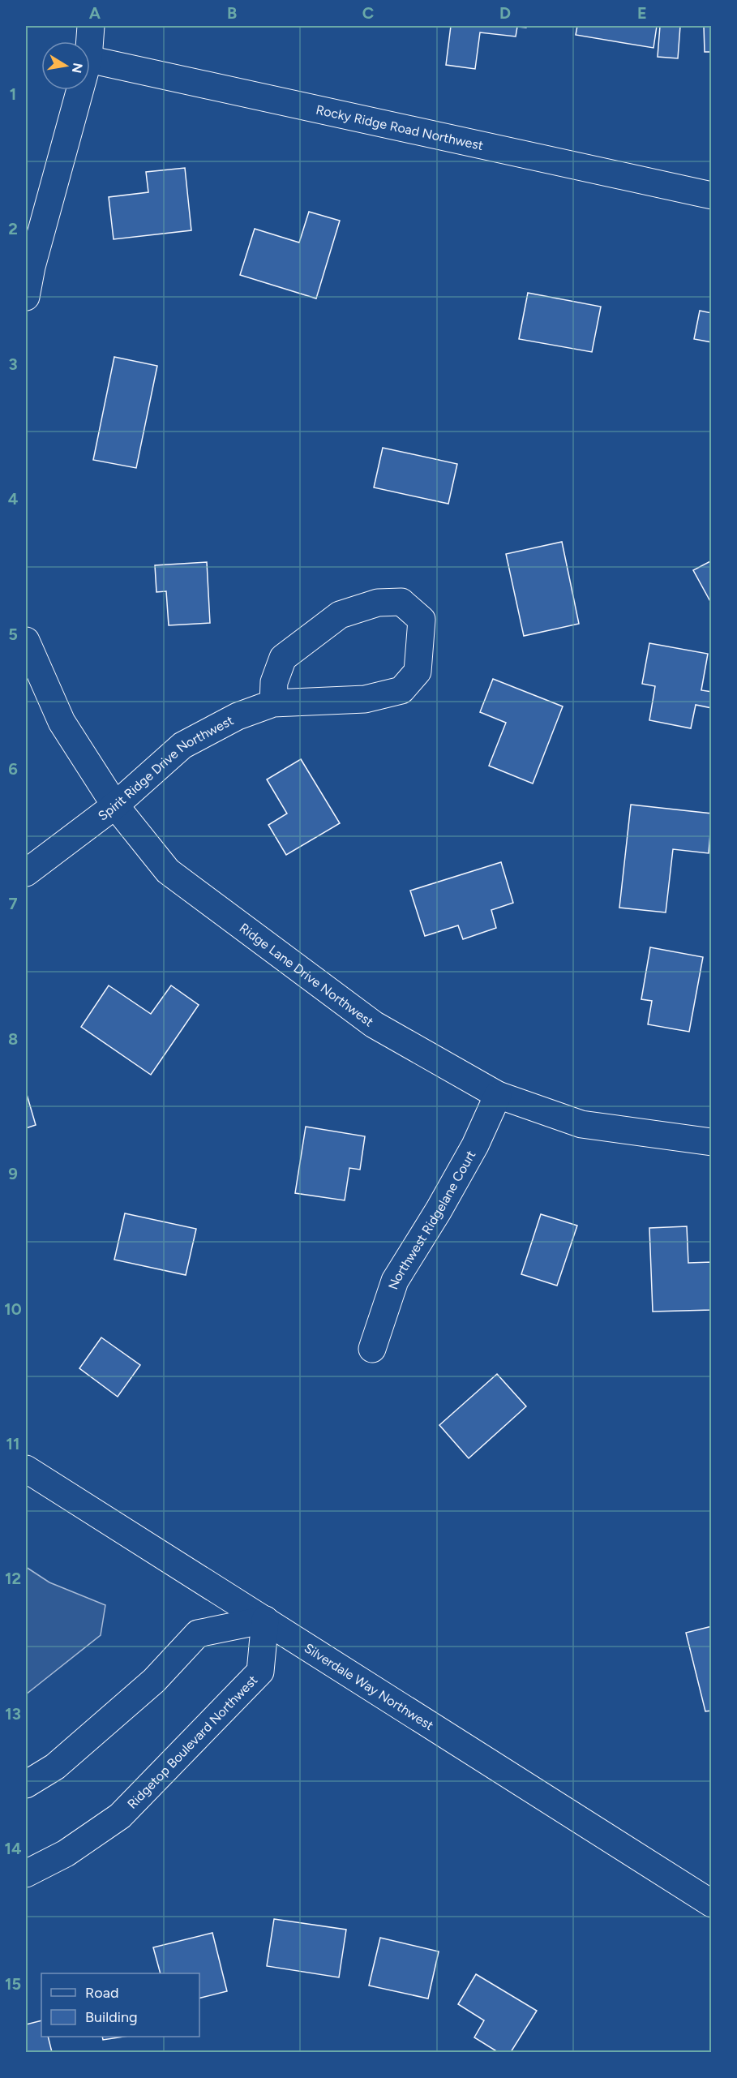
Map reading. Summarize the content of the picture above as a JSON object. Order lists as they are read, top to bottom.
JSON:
{
  "streets": {
    "street": [
      "Rocky Ridge Road Northwest",
      "Spirit Ridge Drive Northwest",
      "Ridge Lane Drive Northwest",
      "Northwest Ridgelane Court",
      "Silverdale Way Northwest",
      "Ridgetop Boulevard Northwest"
    ]
  },
  "crossings": [
    ["Spirit Ridge Drive Northwest", "Ridge Lane Drive Northwest"],
    ["Ridge Lane Drive Northwest", "Northwest Ridgelane Court"],
    ["Silverdale Way Northwest", "Ridgetop Boulevard Northwest"]
  ],
  "legend": ["Road", "Building"],
  "north": "right",
  "grid": {
    "columns": [
      "A",
      "B",
      "C",
      "D",
      "E"
    ],
    "rows": [
      "1",
      "2",
      "3",
      "4",
      "5",
      "6",
      "7",
      "8",
      "9",
      "10",
      "11",
      "12",
      "13",
      "14",
      "15"
    ]
  }
}
